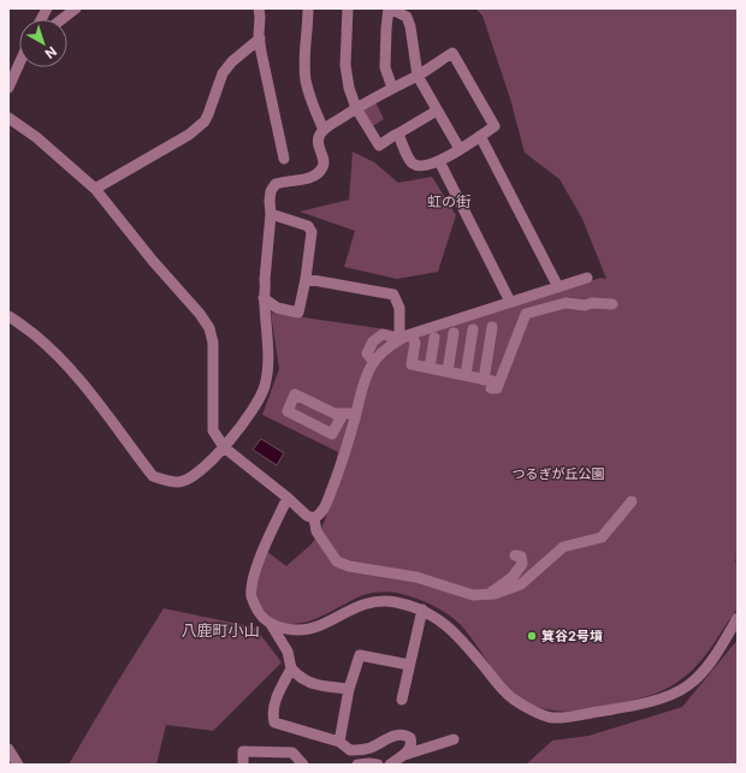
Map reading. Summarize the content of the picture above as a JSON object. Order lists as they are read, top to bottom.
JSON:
{
  "districts": ["虹の街", "八鹿町小山"],
  "parks": ["つるぎが丘公園"],
  "places": ["箕谷2号墳"],
  "north": "bottom right"
}
